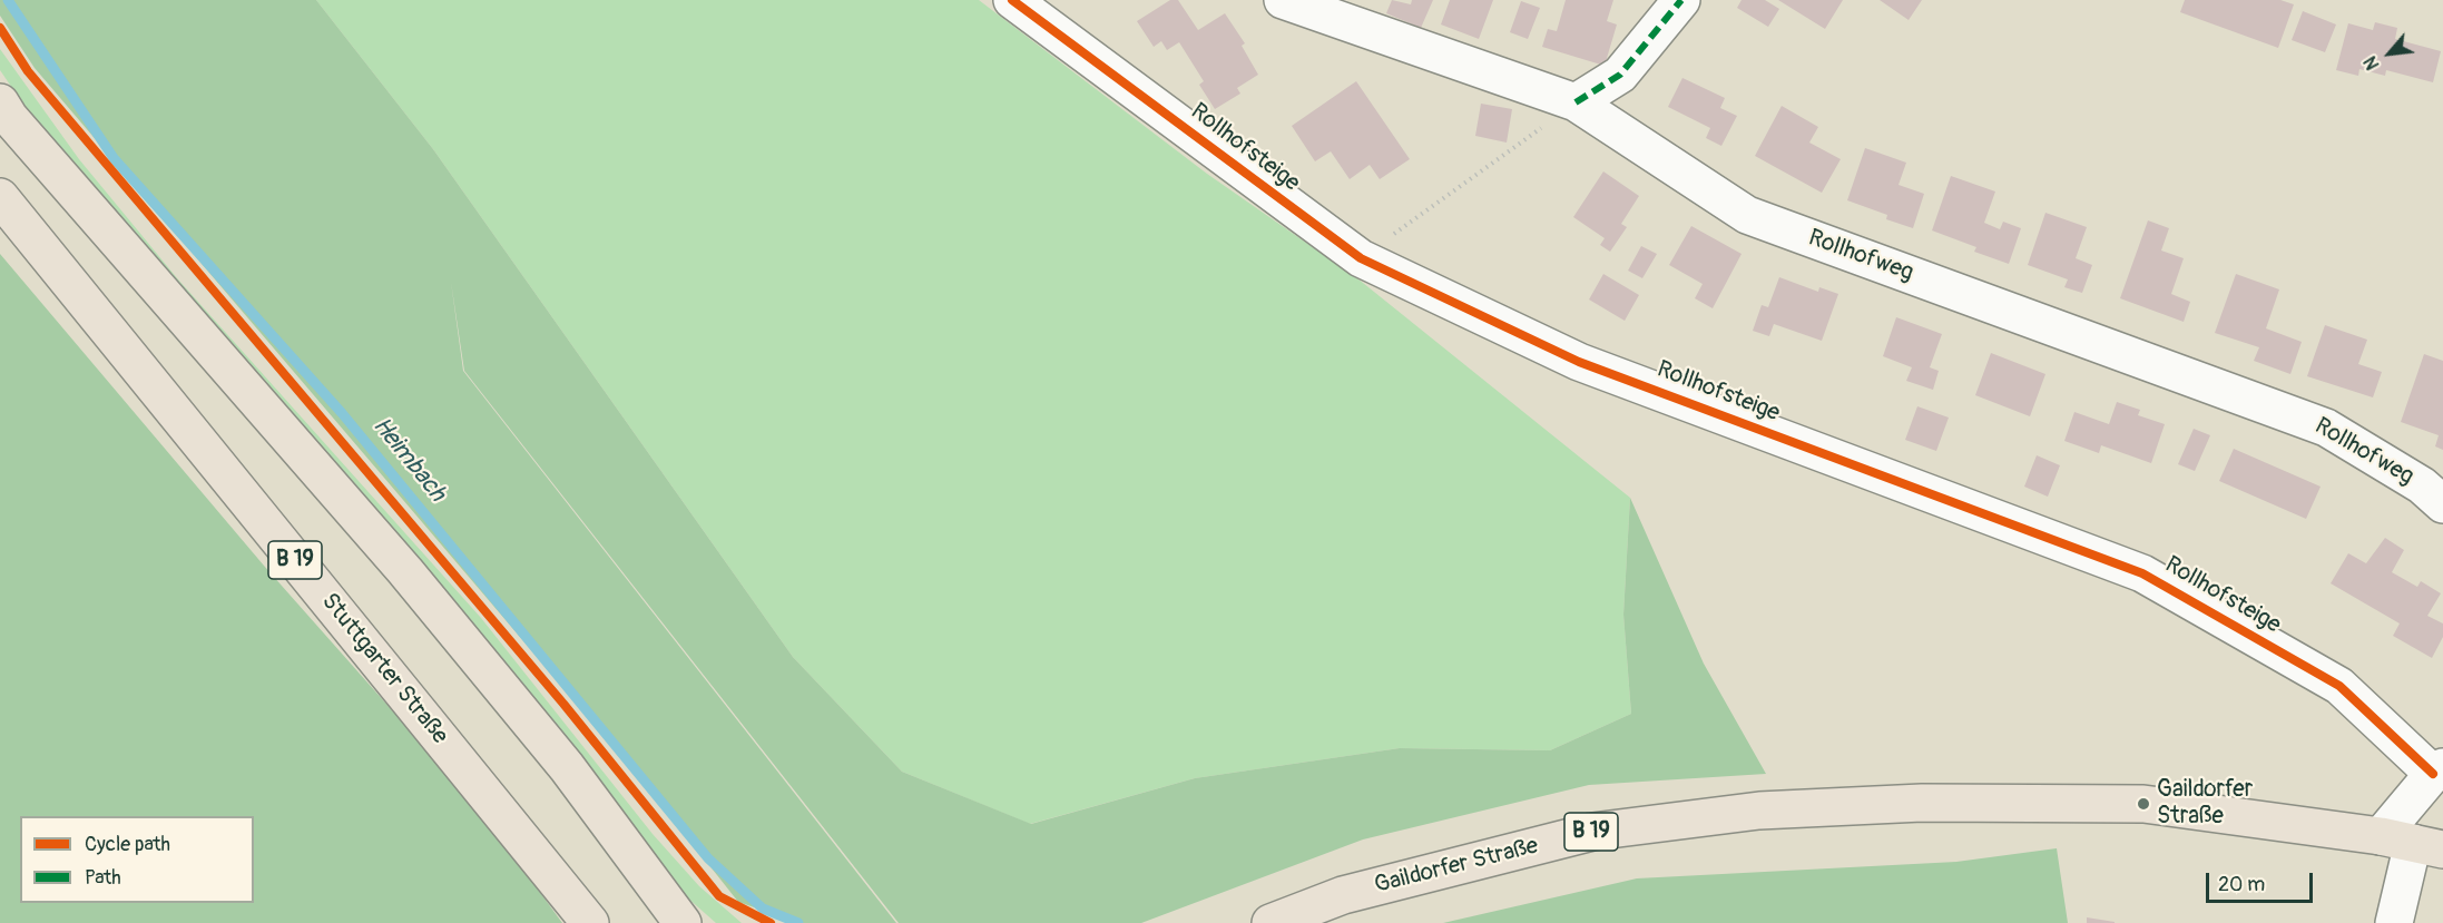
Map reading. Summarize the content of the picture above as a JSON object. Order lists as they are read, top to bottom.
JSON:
{
  "streets": {
    "main road": ["B 19", "Stuttgarter Straße", "Gaildorfer Straße"],
    "street": ["Rollhofsteige", "Rollhofweg"]
  },
  "water": ["Heimbach"],
  "places": ["Gaildorfer Straße"],
  "legend": ["Cycle path", "Path"],
  "scale_bar": "20 m",
  "north": "bottom left"
}
